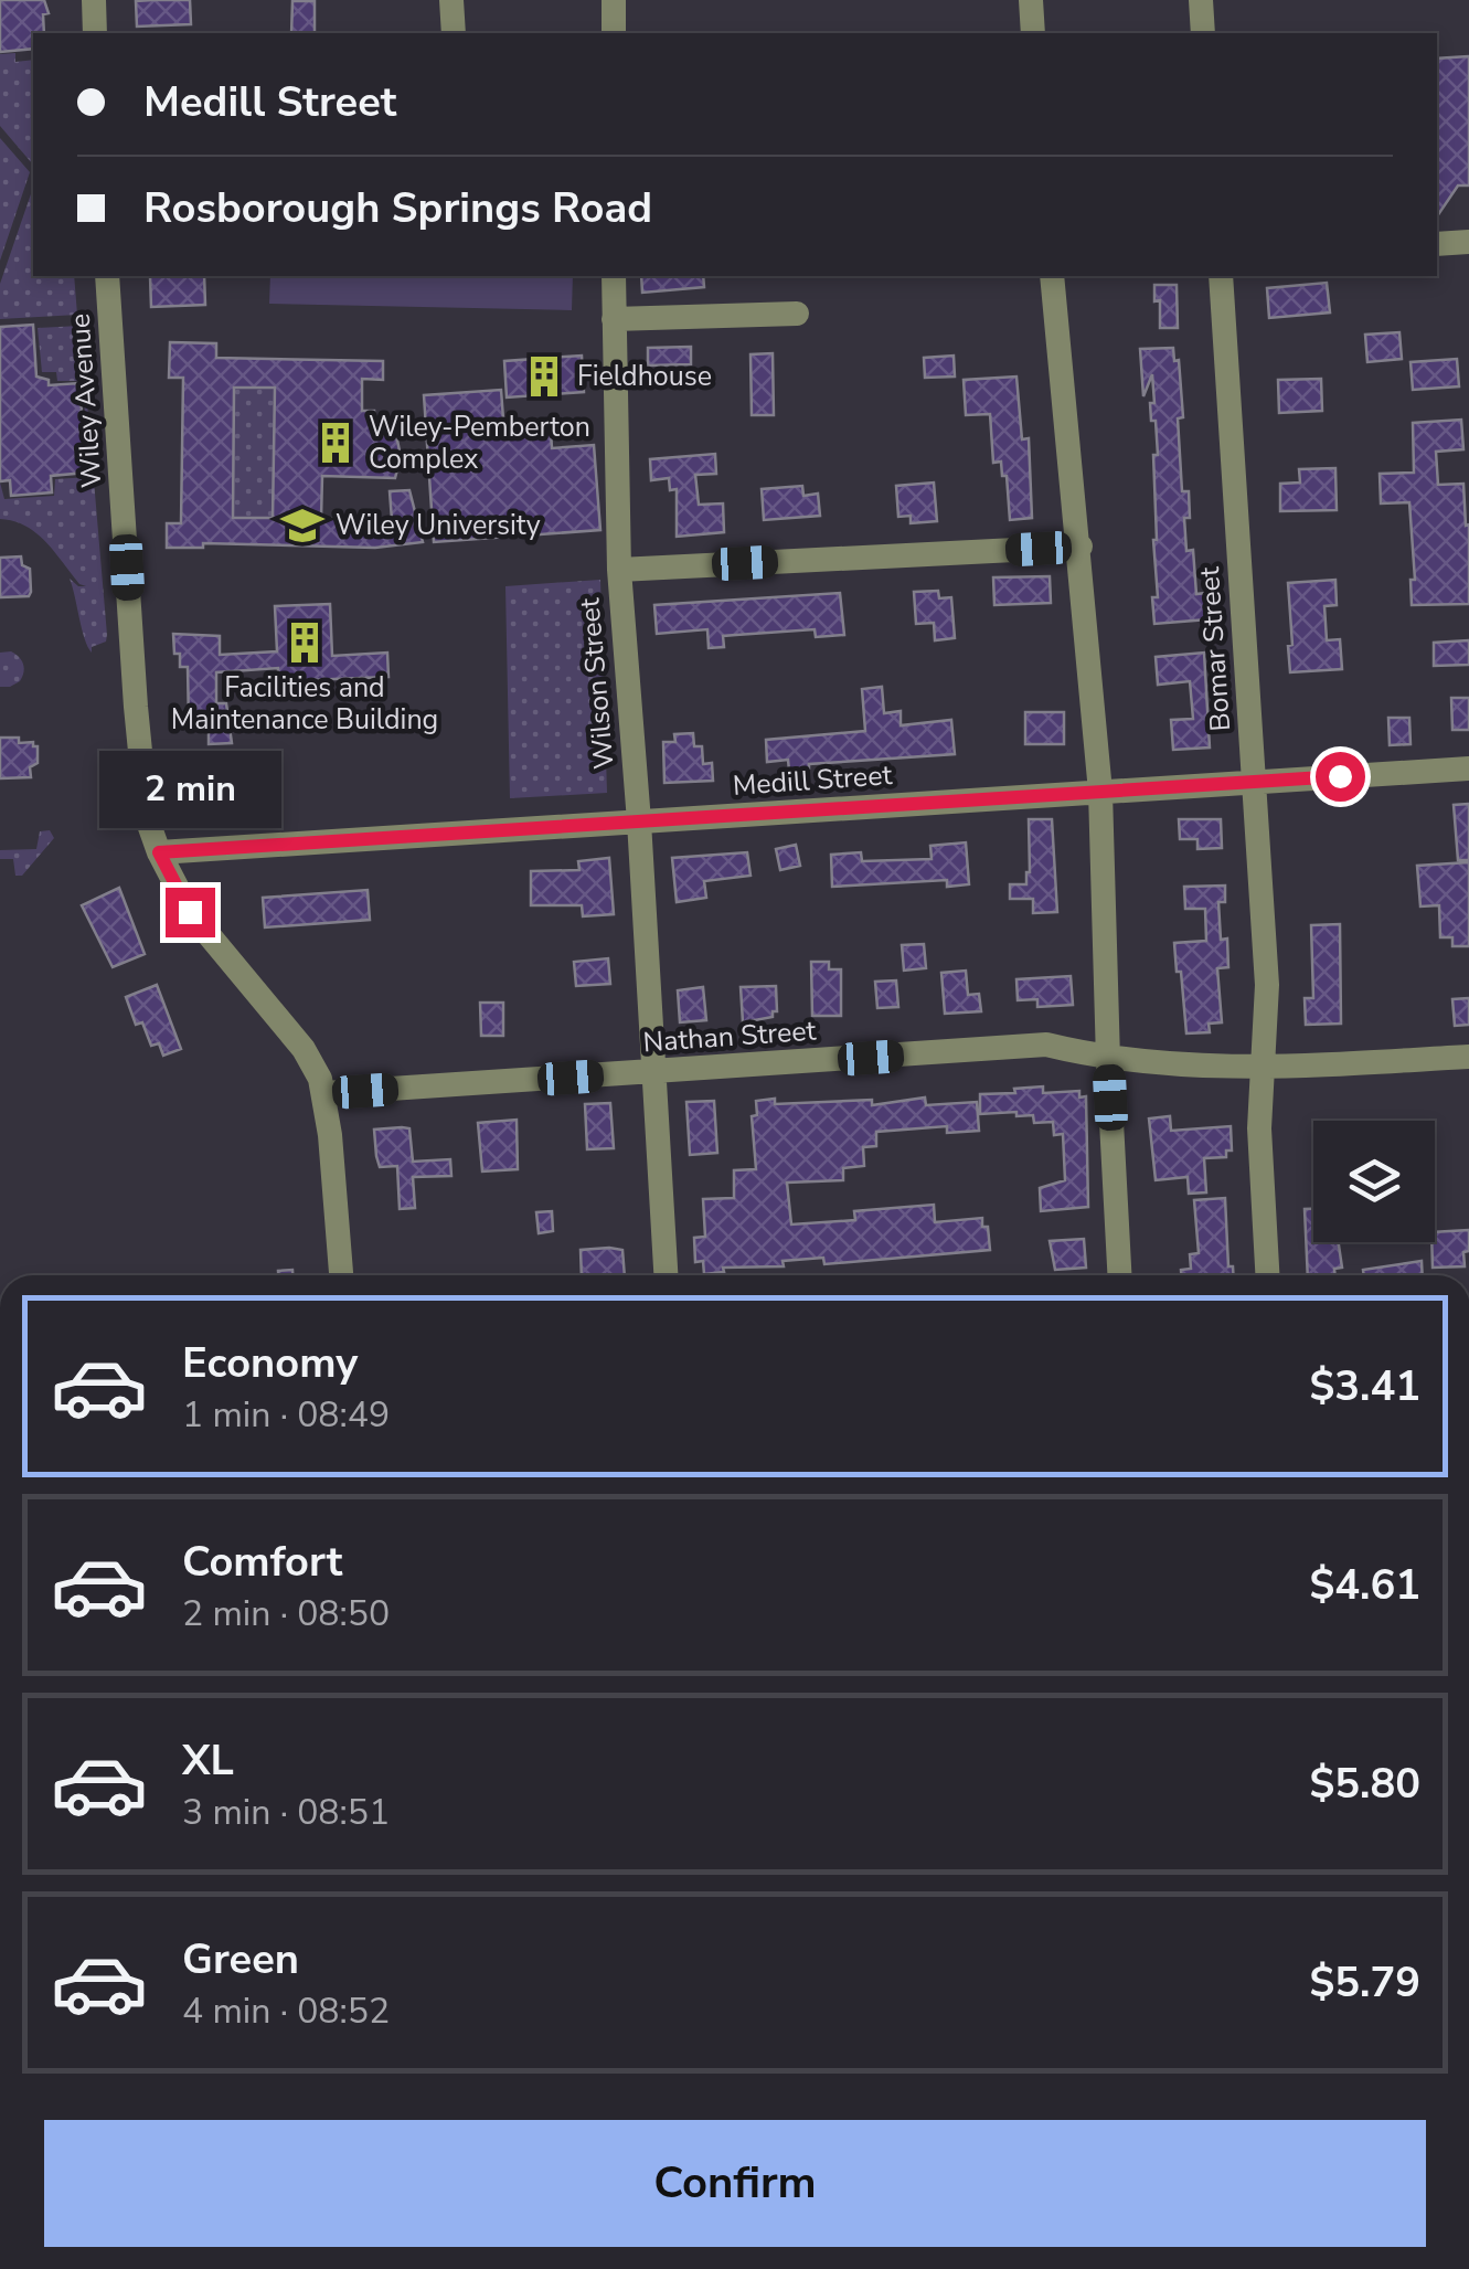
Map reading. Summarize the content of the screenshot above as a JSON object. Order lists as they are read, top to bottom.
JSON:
{
  "streets": {
    "street": [
      "Wiley Avenue",
      "Bomar Street",
      "Wilson Street",
      "Medill Street",
      "Nathan Street"
    ]
  },
  "crossings": [
    ["Wiley Avenue", "Medill Street"],
    ["Wiley Avenue", "Nathan Street"],
    ["Bomar Street", "Medill Street"],
    ["Bomar Street", "Nathan Street"],
    ["Wilson Street", "Medill Street"],
    ["Wilson Street", "Nathan Street"]
  ],
  "places": {
    "building": ["Fieldhouse", "Wiley-Pemberton Complex", "Facilities and Maintenance Building"],
    "school or university": ["Wiley University"]
  },
  "page": {
    "banner": ["Medill Street", "Rosborough Springs Road"],
    "bubble": "2 min",
    "list": [
      {
        "name": "Economy",
        "note": "1 min · 08:49",
        "value": "$3.41"
      },
      {
        "name": "Comfort",
        "note": "2 min · 08:50",
        "value": "$4.61"
      },
      {
        "name": "XL",
        "note": "3 min · 08:51",
        "value": "$5.80"
      },
      {
        "name": "Green",
        "note": "4 min · 08:52",
        "value": "$5.79"
      }
    ],
    "buttons": "Confirm"
  }
}
